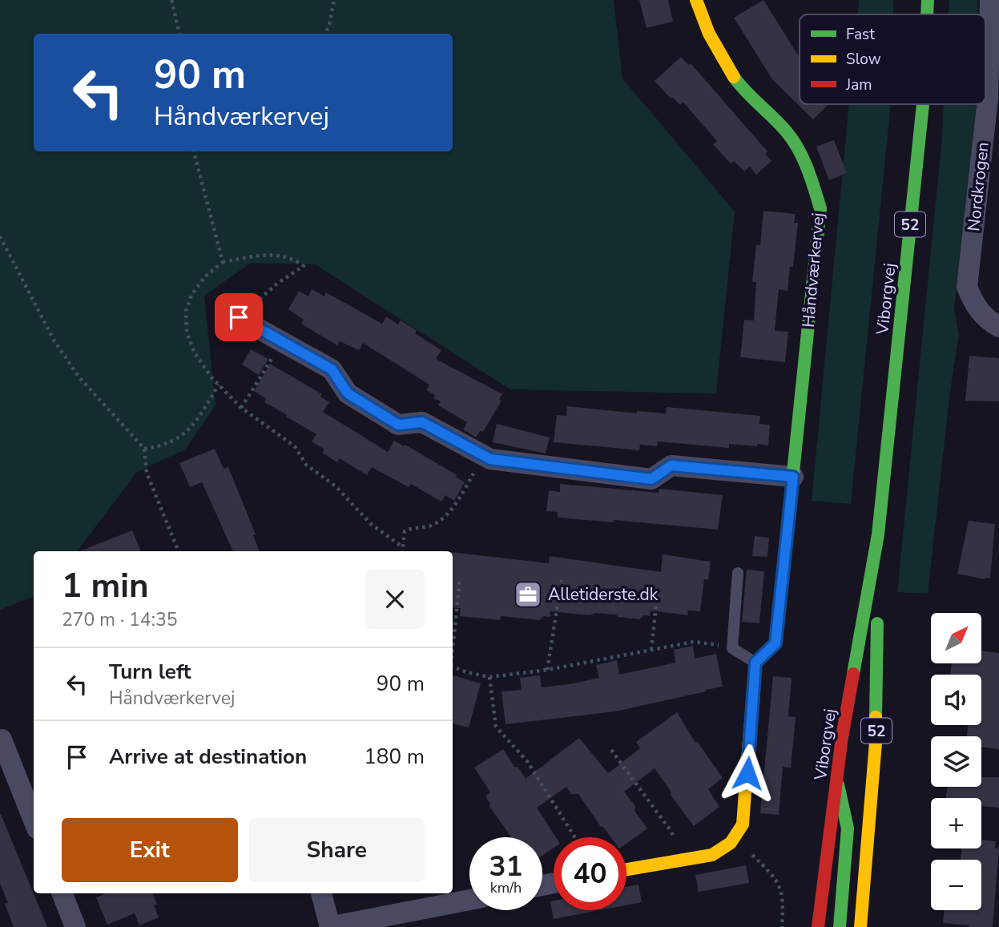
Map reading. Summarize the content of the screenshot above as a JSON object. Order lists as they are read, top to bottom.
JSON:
{
  "streets": {
    "main road": ["52", "Håndværkervej", "Viborgvej"],
    "street": ["Nordkrogen"]
  },
  "places": {
    "office": ["Alletiderste.dk"]
  },
  "legend": ["Fast", "Slow", "Jam"],
  "north": "top right",
  "page": {
    "turn": ["90 m", "Håndværkervej"],
    "heading": ["1 min", "270 m · 14:35"],
    "map_buttons": ["+", "−"],
    "list": [
      {
        "name": "Turn left",
        "note": "Håndværkervej",
        "value": "90 m"
      },
      {
        "name": "Arrive at destination",
        "value": "180 m"
      }
    ],
    "buttons": ["Exit", "Share"],
    "speed": "31 km/h",
    "limit": "40"
  }
}
